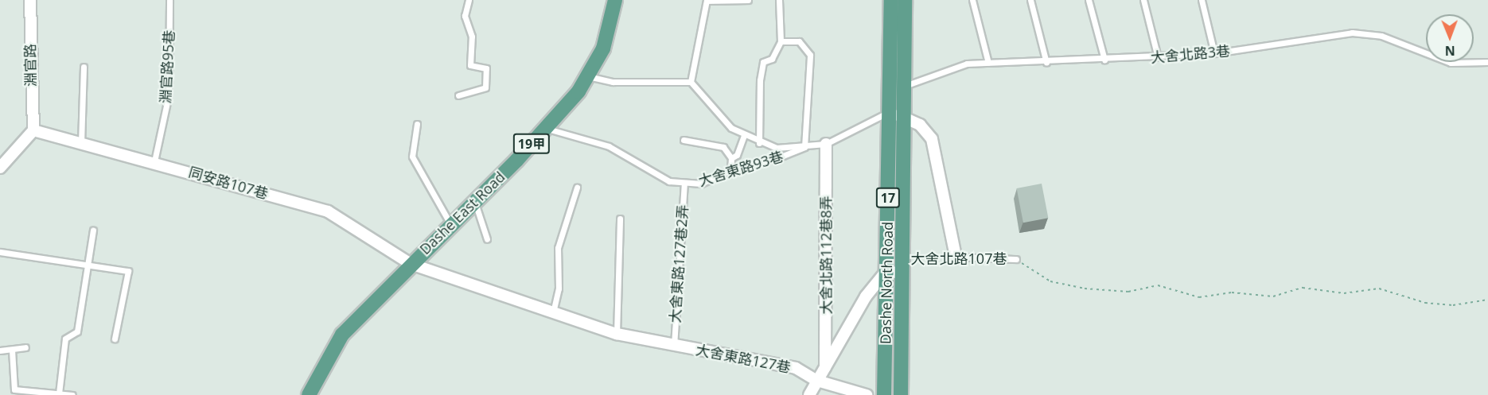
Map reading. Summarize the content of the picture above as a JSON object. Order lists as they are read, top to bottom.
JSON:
{
  "streets": {
    "main road": [
      "19甲",
      "17",
      "Dashe East Road",
      "Dashe North Road"
    ],
    "street": [
      "淵官路",
      "同安路107巷",
      "大舍北路112巷8弄",
      "大舍東路127巷"
    ],
    "lane": [
      "大舍北路3巷",
      "淵官路95巷",
      "大舍東路93巷",
      "大舍北路107巷",
      "大舍東路127巷2弄"
    ]
  },
  "crossings": [
    ["大舍北路3巷", "Dashe North Road"],
    ["淵官路", "同安路107巷"],
    ["淵官路95巷", "同安路107巷"],
    ["大舍東路93巷", "Dashe East Road"],
    ["大舍東路93巷", "大舍東路127巷2弄"],
    ["同安路107巷", "Dashe East Road"],
    ["同安路107巷", "大舍東路127巷"],
    ["Dashe East Road", "大舍東路127巷"],
    ["大舍北路107巷", "Dashe North Road"],
    ["大舍東路127巷2弄", "大舍東路127巷"]
  ],
  "north": "bottom"
}
